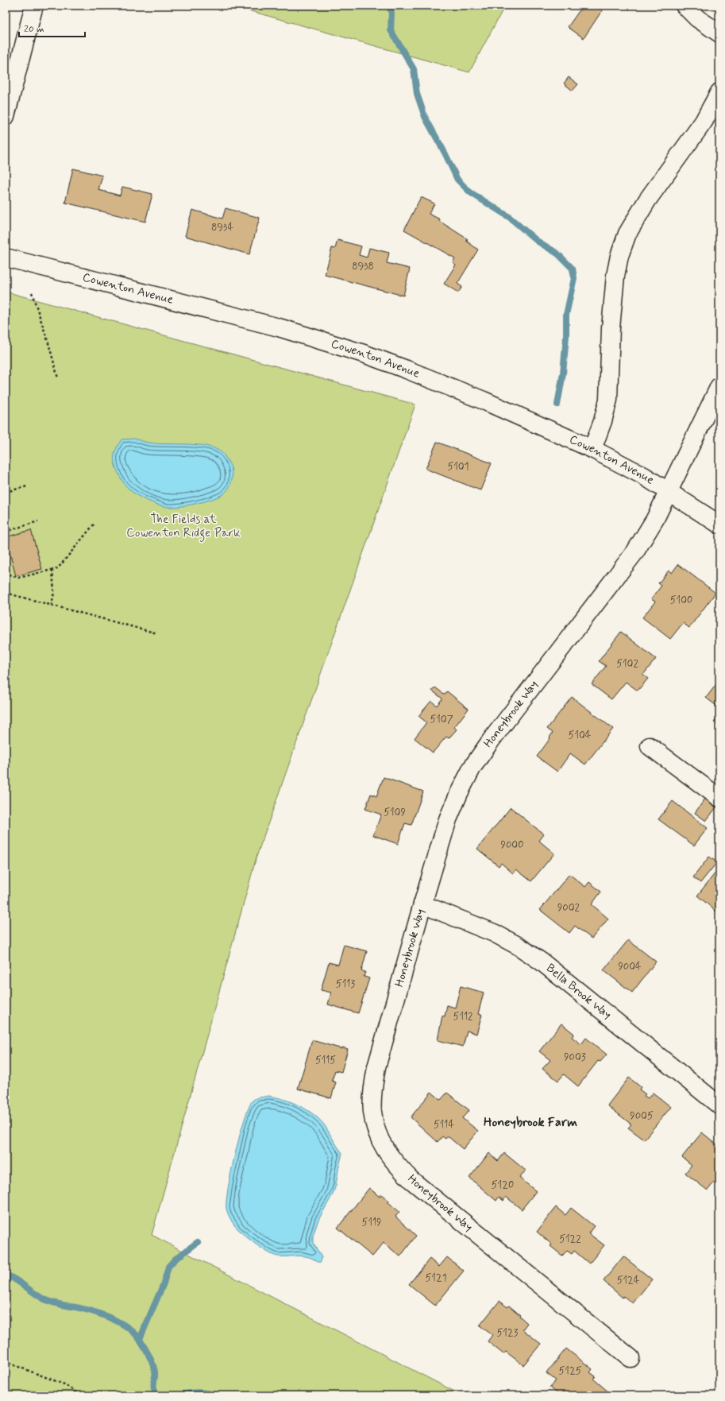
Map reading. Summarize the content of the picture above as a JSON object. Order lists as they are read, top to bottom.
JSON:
{
  "streets": {
    "street": ["Cowenton Avenue", "Honeybrook Way", "Bella Brook Way"]
  },
  "crossings": [
    ["Cowenton Avenue", "Honeybrook Way"],
    ["Honeybrook Way", "Bella Brook Way"]
  ],
  "districts": ["Honeybrook Farm"],
  "parks": ["The Fields at Cowenton Ridge Park"],
  "house_numbers": [
    "8934",
    "8938",
    "5101",
    "5100",
    "5102",
    "5107",
    "5104",
    "5109",
    "9000",
    "9002",
    "9004",
    "5113",
    "5112",
    "9003",
    "5115",
    "9005",
    "5114",
    "5120",
    "5119",
    "5122",
    "5121",
    "5124",
    "5123",
    "5125"
  ],
  "scale_bar": "20 m"
}
